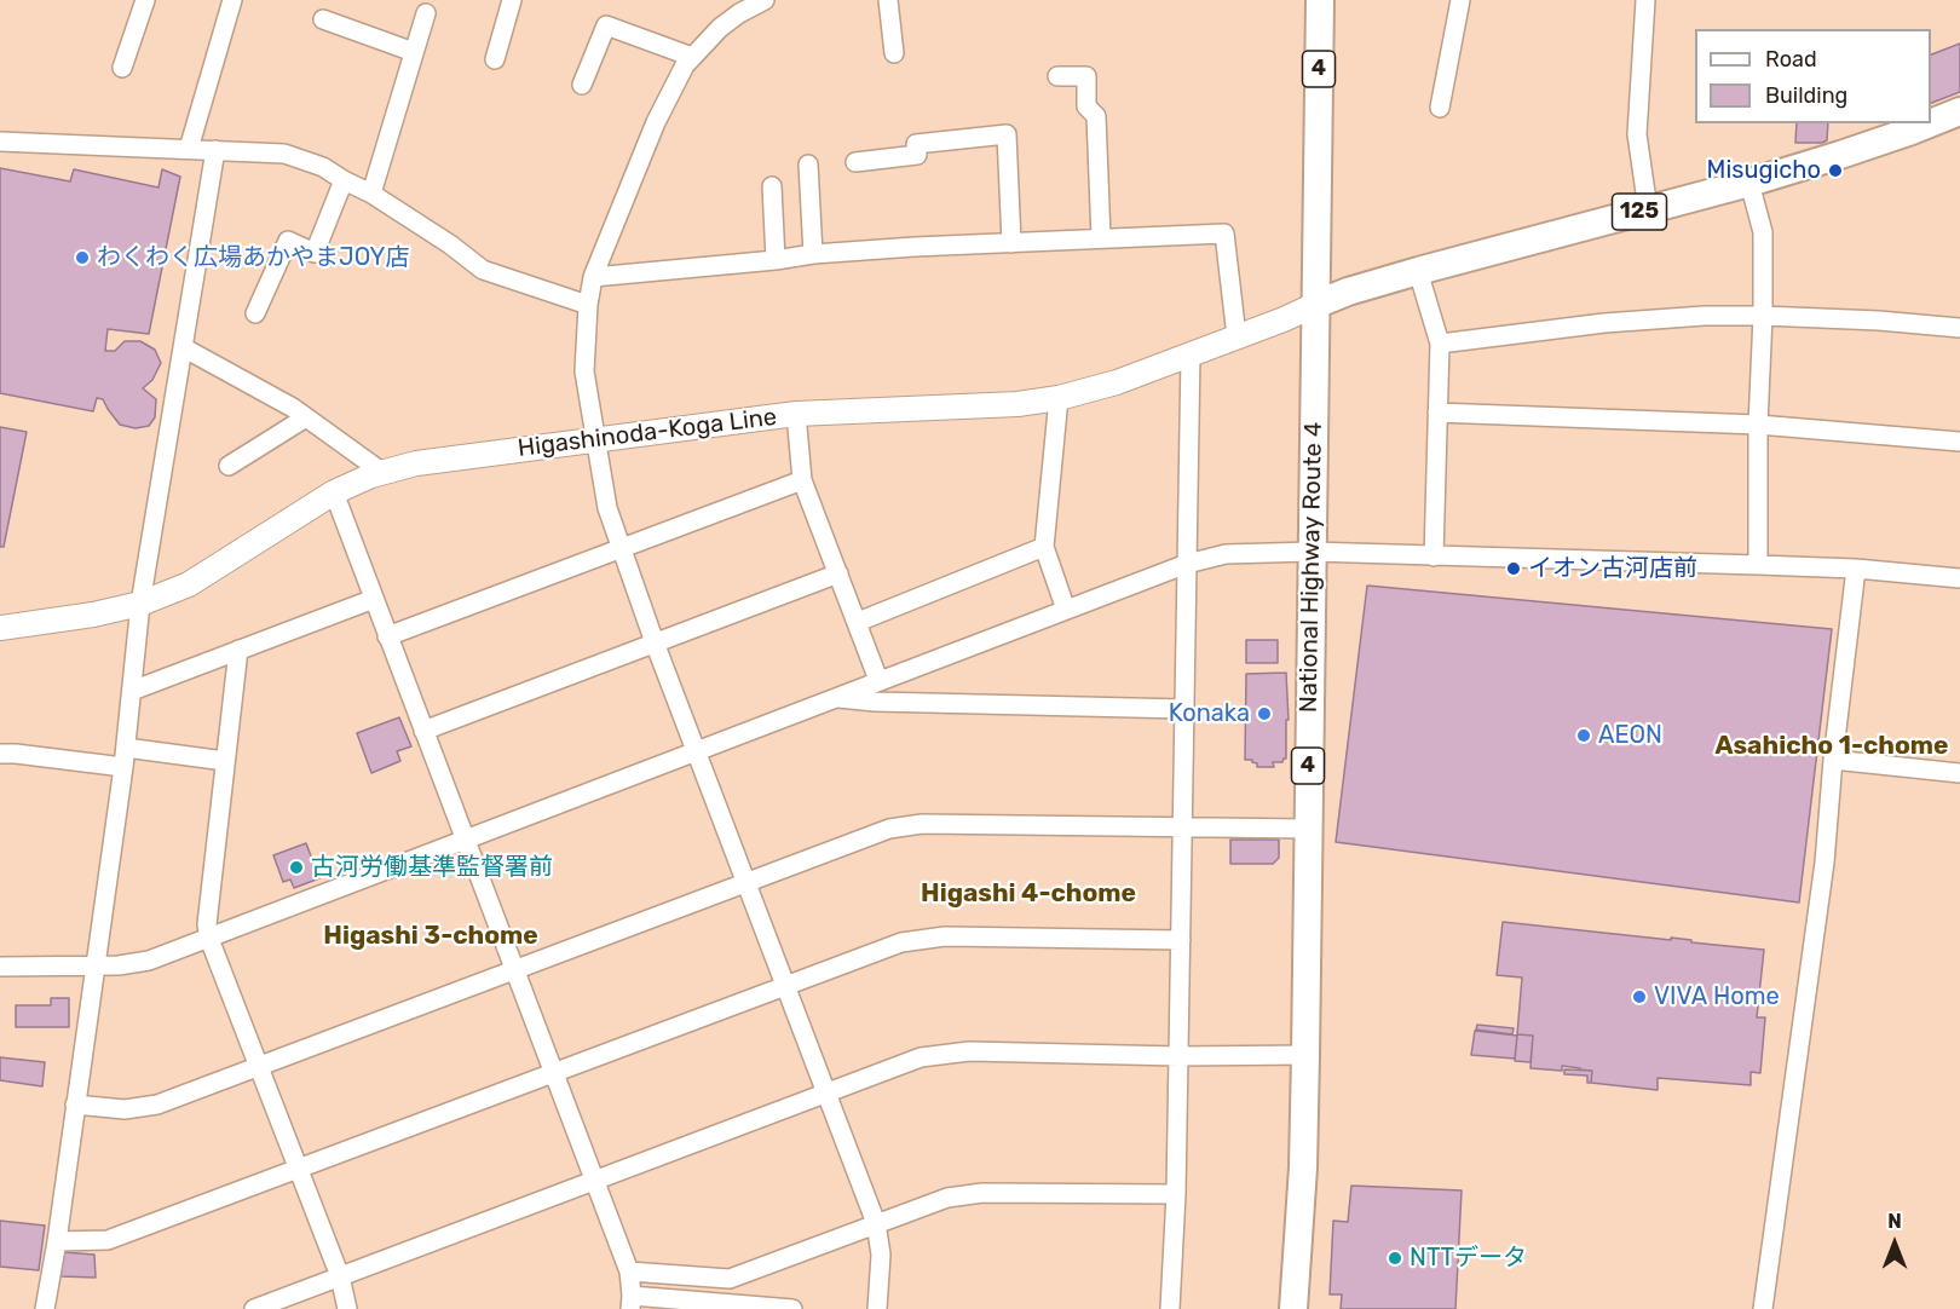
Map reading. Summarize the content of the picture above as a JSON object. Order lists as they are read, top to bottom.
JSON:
{
  "streets": {
    "highway": ["4", "125", "National Highway Route 4"],
    "main road": ["Higashinoda-Koga Line"]
  },
  "crossings": [
    ["125", "Higashinoda-Koga Line"],
    ["125", "National Highway Route 4"],
    ["Higashinoda-Koga Line", "National Highway Route 4"]
  ],
  "districts": ["Asahicho 1-chome", "Higashi 4-chome", "Higashi 3-chome"],
  "places": [
    "Misugicho",
    "わくわく広場あかやまJOY店",
    "イオン古河店前",
    "Konaka",
    "AEON",
    "古河労働基準監督署前",
    "VIVA Home",
    "NTTデータ"
  ],
  "legend": ["Road", "Building"],
  "north": "top"
}
